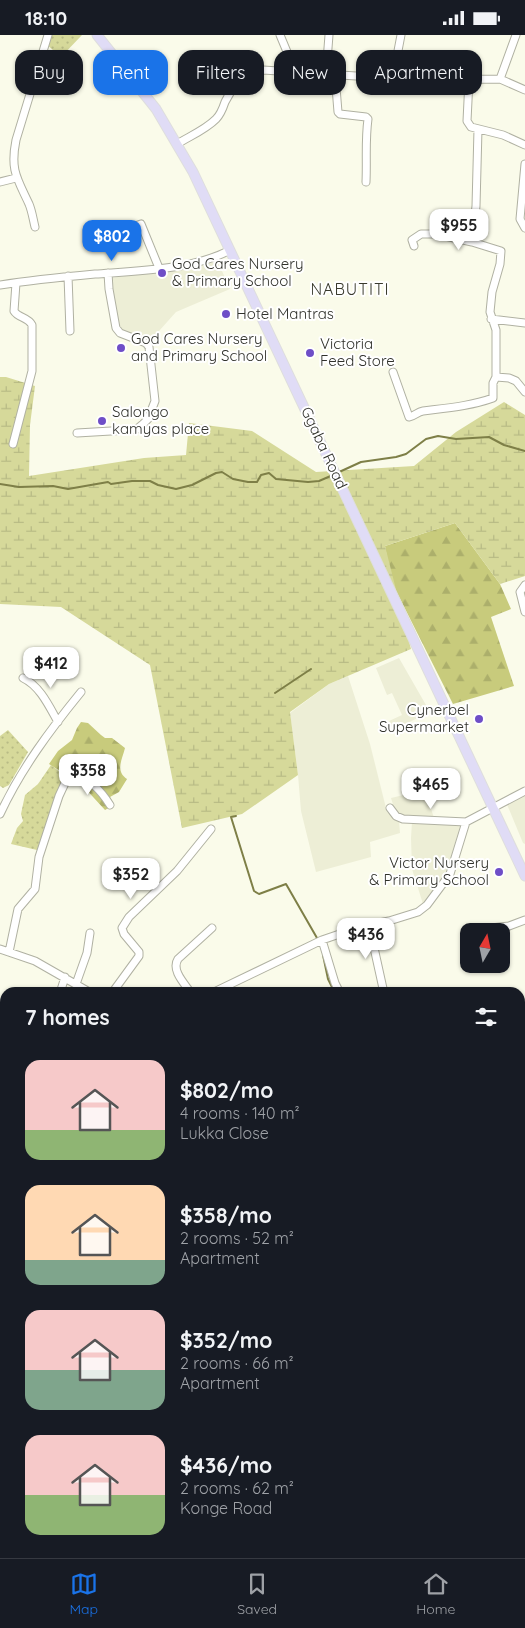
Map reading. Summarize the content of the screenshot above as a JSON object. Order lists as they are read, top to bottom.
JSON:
{
  "streets": {
    "main road": ["Ggaba Road"]
  },
  "districts": ["NABUTITI"],
  "places": [
    "God Cares Nursery & Primary School",
    "Hotel Mantras",
    "God Cares Nursery and Primary School",
    "Victoria Feed Store",
    "Salongo kamyas place",
    "Cynerbel Supermarket",
    "Victor Nursery & Primary School"
  ],
  "north": "top",
  "page": {
    "status": "18:10",
    "chip": [
      "Buy",
      "Rent",
      "Filters",
      "New",
      "Apartment"
    ],
    "price": [
      "$955",
      "$802",
      "$412",
      "$358",
      "$465",
      "$352",
      "$436"
    ],
    "heading": "7 homes",
    "list": [
      {
        "name": "$802/mo",
        "note": "4 rooms · 140 m² · Lukka Close"
      },
      {
        "name": "$358/mo",
        "note": "2 rooms · 52 m² · Apartment"
      },
      {
        "name": "$352/mo",
        "note": "2 rooms · 66 m² · Apartment"
      },
      {
        "name": "$436/mo",
        "note": "2 rooms · 62 m² · Konge Road"
      }
    ],
    "tabs": ["Map", "Saved", "Home"]
  }
}
